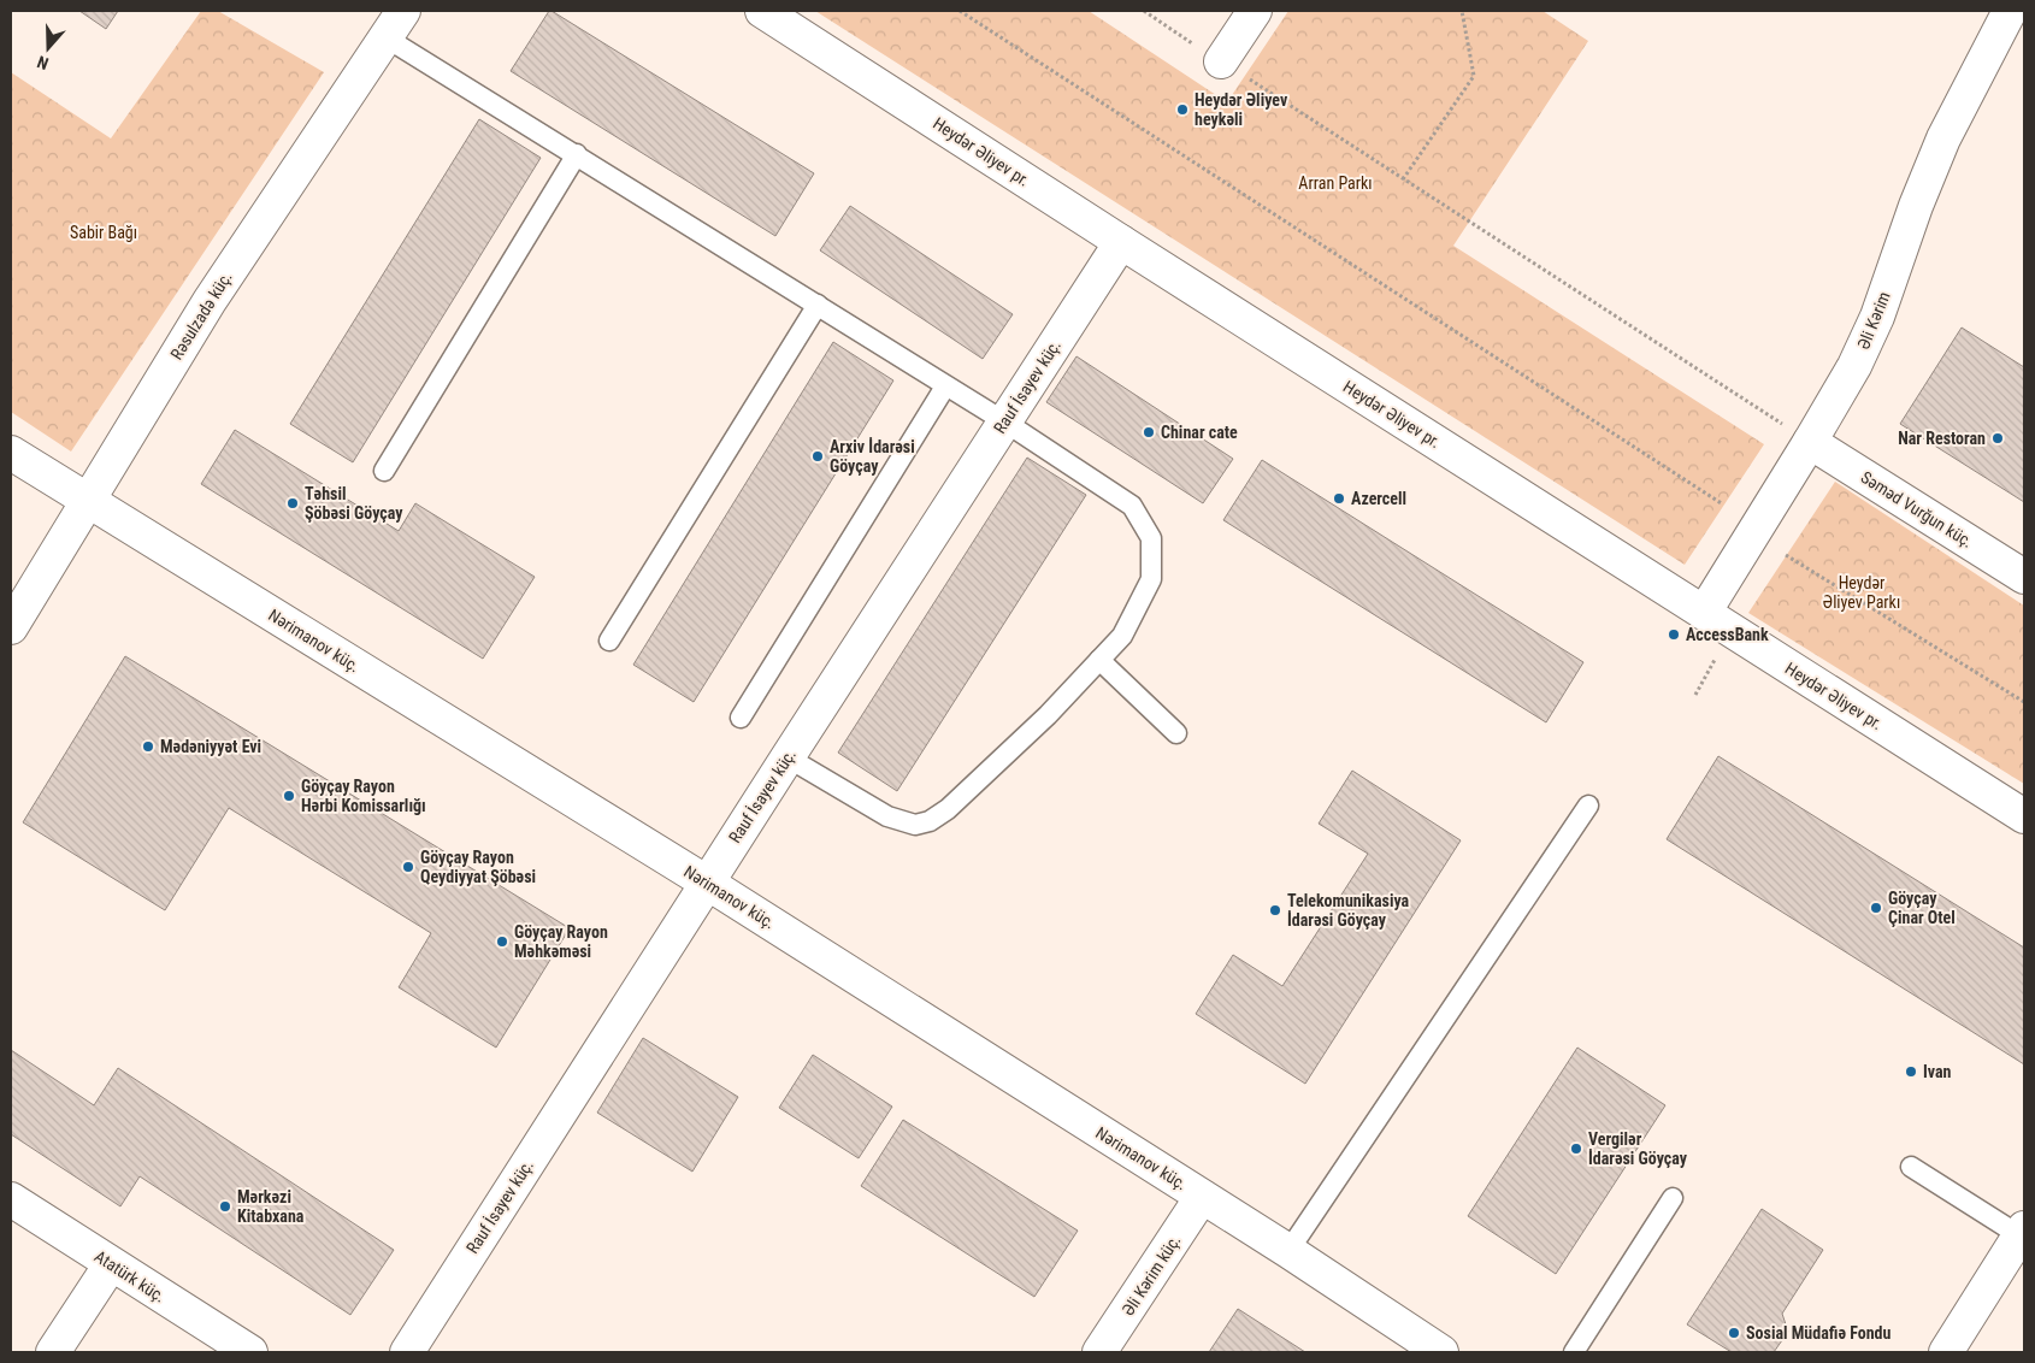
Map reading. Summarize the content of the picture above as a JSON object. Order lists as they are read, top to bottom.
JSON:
{
  "streets": {
    "street": [
      "Heydər Əliyev pr.",
      "Rəsulzadə küç.",
      "Əli Kərim",
      "Rauf İsayev küç.",
      "Səməd Vurğun küç.",
      "Nərimanov küç.",
      "Əli Kərim küç.",
      "Atatürk küç."
    ]
  },
  "crossings": [
    ["Heydər Əliyev pr.", "Əli Kərim"],
    ["Heydər Əliyev pr.", "Rauf İsayev küç."],
    ["Rəsulzadə küç.", "Nərimanov küç."],
    ["Əli Kərim", "Səməd Vurğun küç."],
    ["Rauf İsayev küç.", "Nərimanov küç."],
    ["Nərimanov küç.", "Əli Kərim küç."]
  ],
  "parks": ["Arran Parkı", "Sabir Bağı", "Heydər Əliyev Parkı"],
  "places": [
    "Heydər Əliyev heykəli",
    "Chinar cate",
    "Nar Restoran",
    "Arxiv İdarəsi Göyçay",
    "Azercell",
    "Təhsil Şöbəsi Göyçay",
    "AccessBank",
    "Mədəniyyət Evi",
    "Göyçay Rayon Hərbi Komissarlığı",
    "Göyçay Rayon Qeydiyyat Şöbəsi",
    "Göyçay Çinar Otel",
    "Telekomunikasiya İdarəsi Göyçay",
    "Göyçay Rayon Məhkəməsi",
    "Ivan",
    "Vergilər İdarəsi Göyçay",
    "Mərkəzi Kitabxana",
    "Sosial Müdafiə Fondu"
  ],
  "north": "bottom"
}
